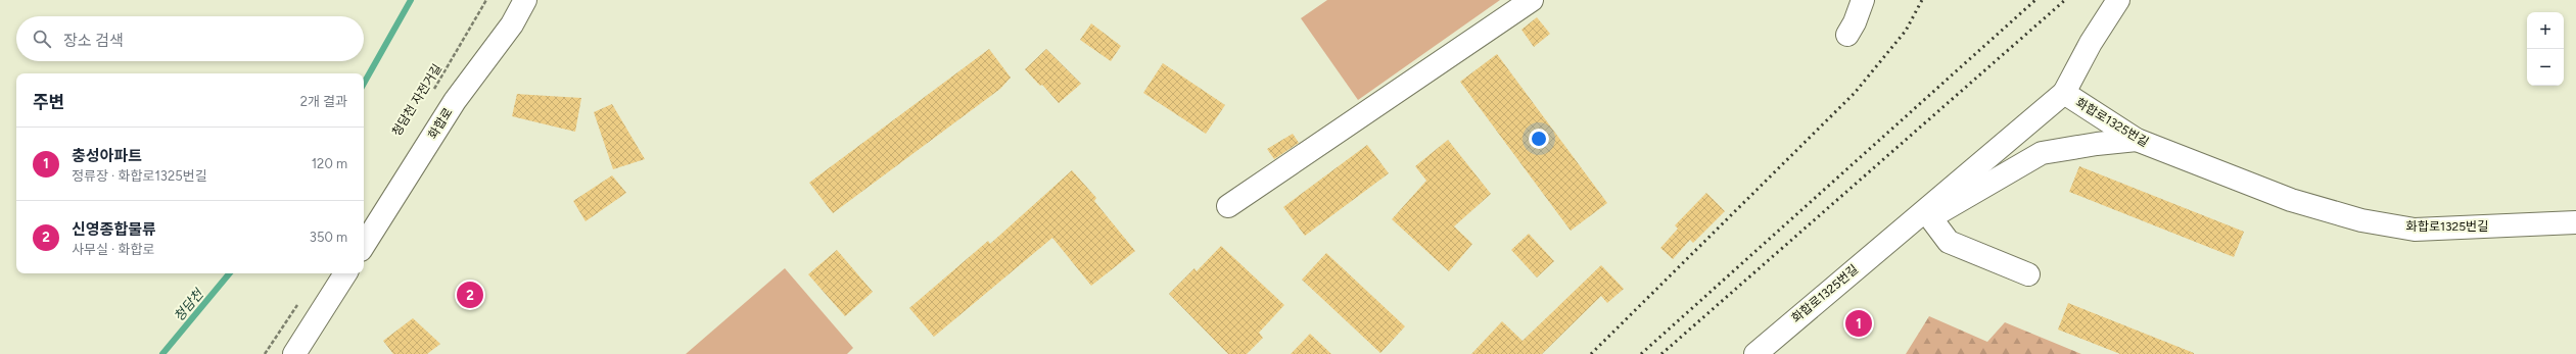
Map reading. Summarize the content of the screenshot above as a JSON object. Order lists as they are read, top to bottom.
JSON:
{
  "streets": {
    "street": ["화합로1325번길", "화합로"],
    "path": ["청담천 자전거길"]
  },
  "water": ["청담천"],
  "page": {
    "map_buttons": ["+", "−"],
    "search": "장소 검색",
    "heading": ["주변", "2개 결과"],
    "list": [
      {
        "mark": "1",
        "name": "충성아파트",
        "note": "정류장 · 화합로1325번길",
        "value": "120 m"
      },
      {
        "mark": "2",
        "name": "신영종합물류",
        "note": "사무실 · 화합로",
        "value": "350 m"
      }
    ],
    "pins": ["2", "1"]
  }
}
